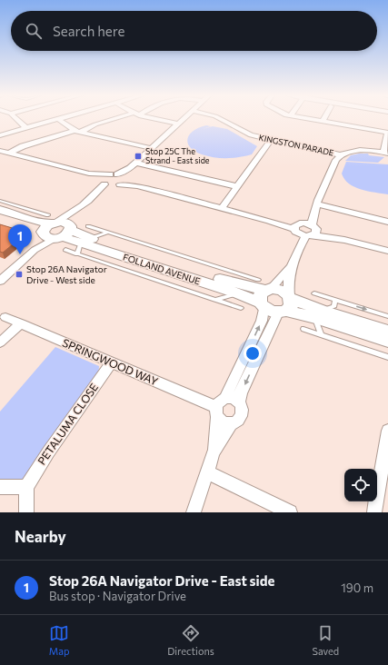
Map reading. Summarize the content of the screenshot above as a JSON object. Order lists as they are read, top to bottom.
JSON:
{
  "streets": {
    "street": [
      "KINGSTON PARADE",
      "FOLLAND AVENUE",
      "SPRINGWOOD WAY",
      "PETALUMA CLOSE"
    ]
  },
  "crossings": [
    ["SPRINGWOOD WAY", "PETALUMA CLOSE"]
  ],
  "places": {
    "transit": ["Stop 25C The Strand - East side", "Stop 26A Navigator Drive - West side"]
  },
  "page": {
    "search": "Search here",
    "pins": "1",
    "heading": "Nearby",
    "list": [
      {
        "mark": "1",
        "name": "Stop 26A Navigator Drive - East side",
        "note": "Bus stop · Navigator Drive",
        "value": "190 m"
      }
    ],
    "nav": ["Map", "Directions", "Saved"]
  }
}
